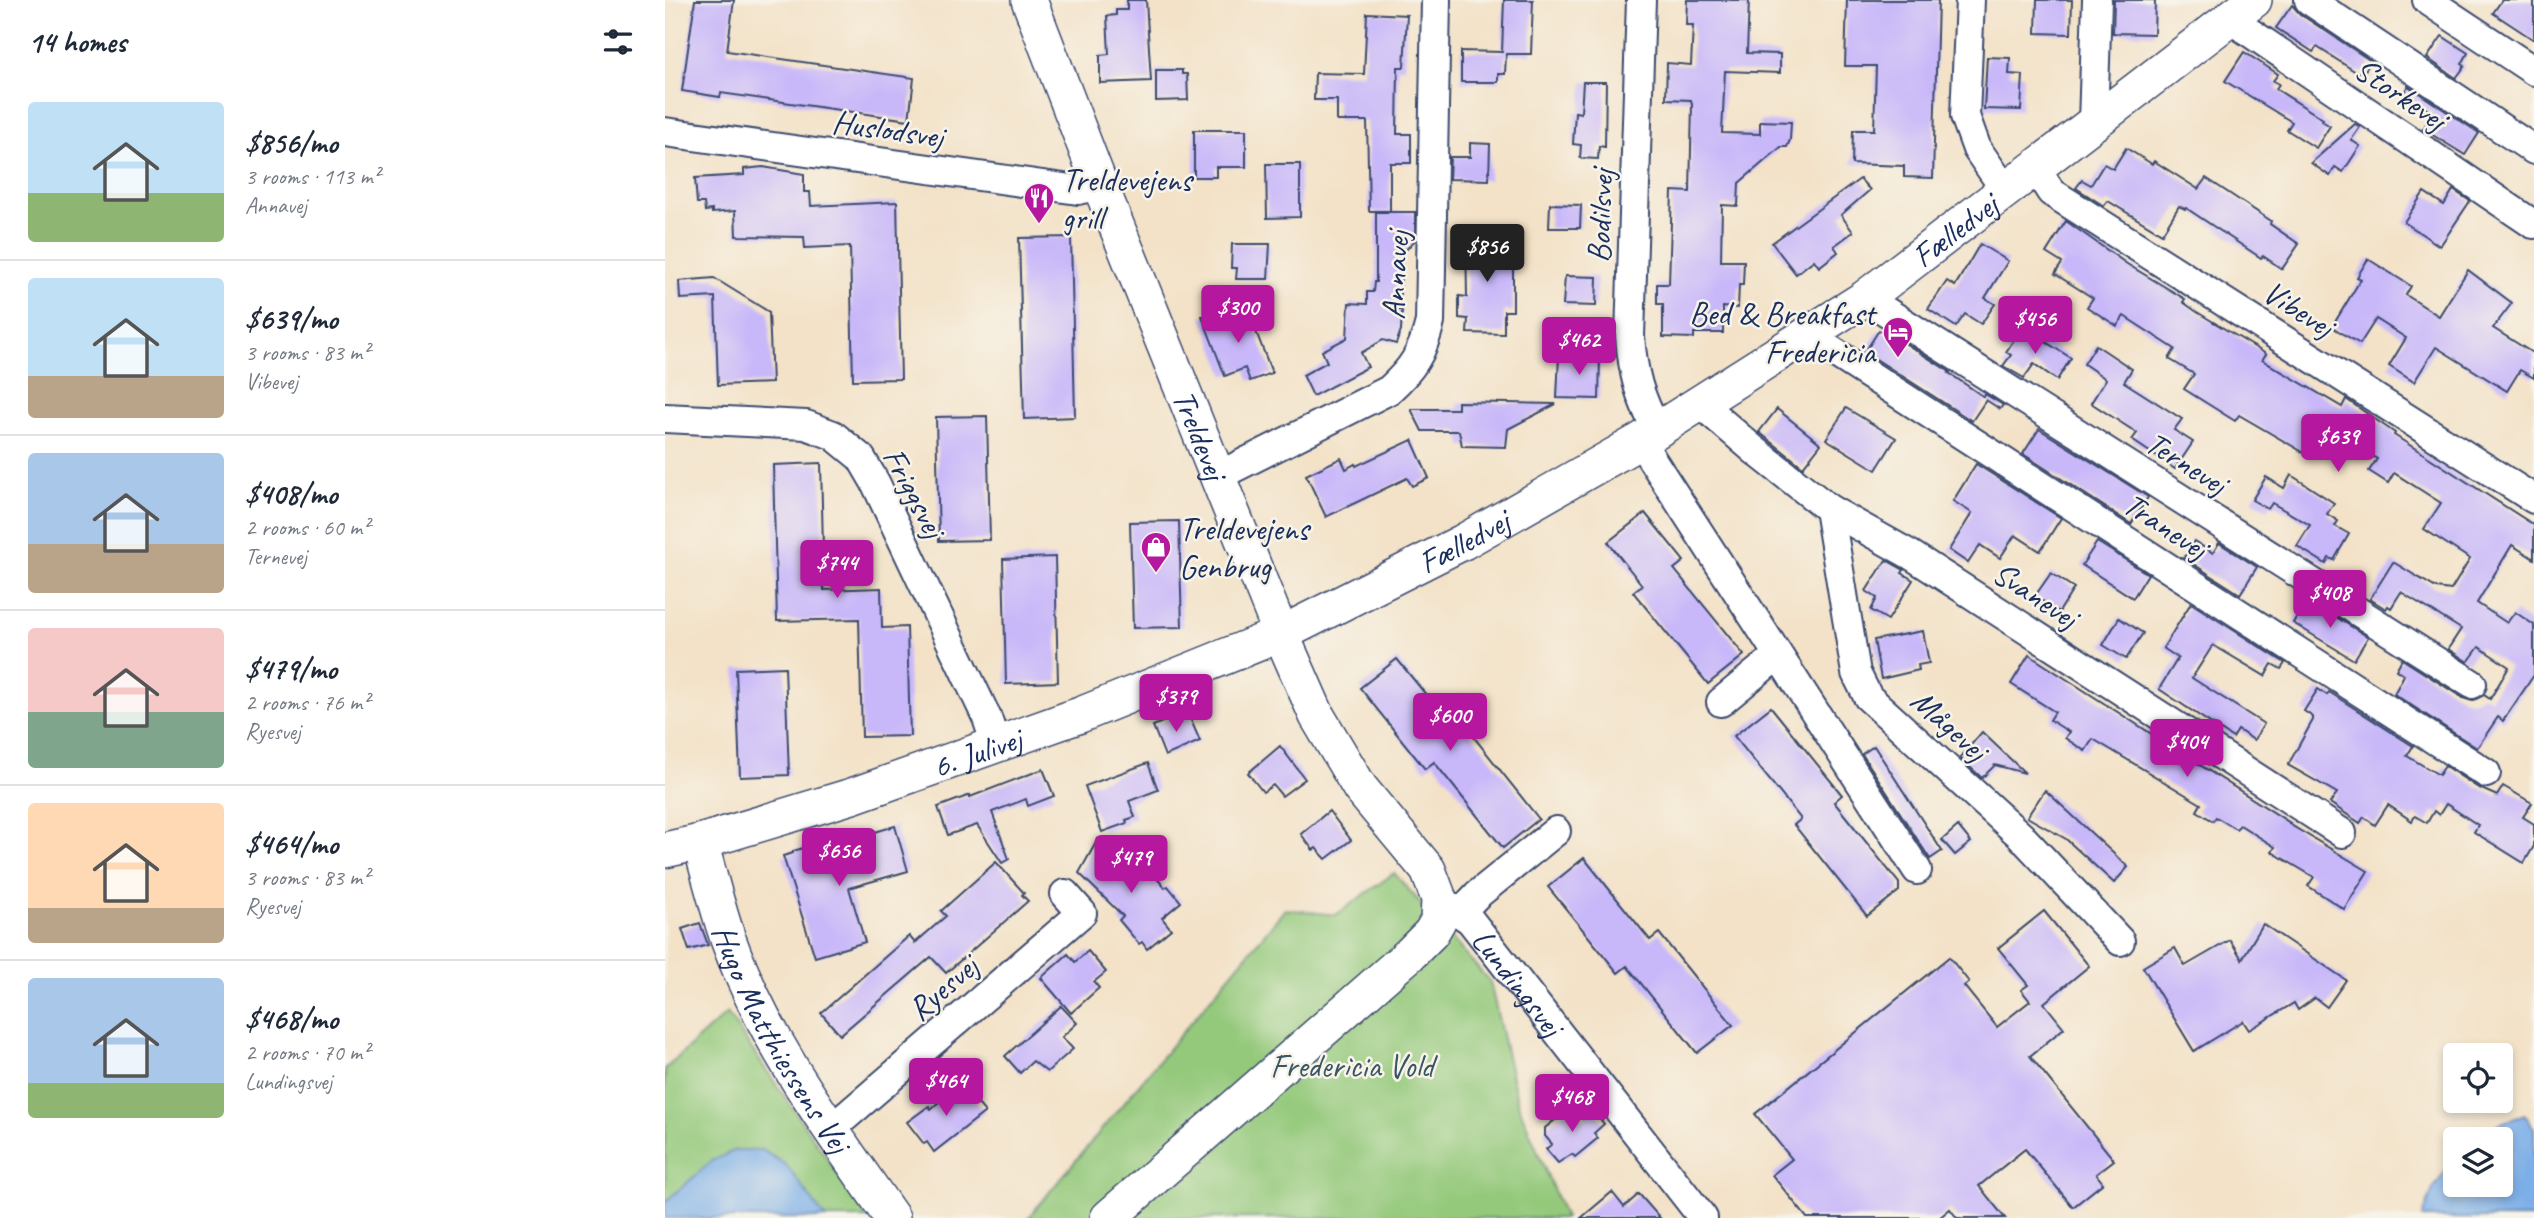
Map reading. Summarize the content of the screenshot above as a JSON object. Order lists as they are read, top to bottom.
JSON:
{
  "streets": {
    "street": [
      "Storkevej",
      "Huslodsvej",
      "Bodilsvej",
      "Fælledvej",
      "Annavej",
      "Vibevej",
      "Treldevej",
      "Ternevej",
      "Friggsvej",
      "Tranevej",
      "Svanevej",
      "Mågevej",
      "6. Julivej",
      "Lundingsvej",
      "Ryesvej",
      "Hugo Matthiessens Vej"
    ]
  },
  "crossings": [
    ["Storkevej", "Fælledvej"],
    ["Huslodsvej", "Treldevej"],
    ["Bodilsvej", "Fælledvej"],
    ["Fælledvej", "Vibevej"],
    ["Fælledvej", "Treldevej"],
    ["Fælledvej", "Ternevej"],
    ["Fælledvej", "Tranevej"],
    ["Fælledvej", "Svanevej"],
    ["Fælledvej", "6. Julivej"],
    ["Fælledvej", "Lundingsvej"],
    ["Annavej", "Treldevej"],
    ["Treldevej", "6. Julivej"],
    ["Treldevej", "Lundingsvej"],
    ["Friggsvej", "6. Julivej"],
    ["Svanevej", "Mågevej"],
    ["6. Julivej", "Lundingsvej"],
    ["6. Julivej", "Hugo Matthiessens Vej"],
    ["Ryesvej", "Hugo Matthiessens Vej"]
  ],
  "parks": ["Fredericia Vold"],
  "places": {
    "restaurant": ["Treldevejens grill"],
    "hotel": ["Bed & Breakfast Fredericia"],
    "shop": ["Treldevejens Genbrug"]
  },
  "page": {
    "heading": "14 homes",
    "list": [
      {
        "name": "$856/mo",
        "note": "3 rooms · 113 m² · Annavej"
      },
      {
        "name": "$639/mo",
        "note": "3 rooms · 83 m² · Vibevej"
      },
      {
        "name": "$408/mo",
        "note": "2 rooms · 60 m² · Ternevej"
      },
      {
        "name": "$479/mo",
        "note": "2 rooms · 76 m² · Ryesvej"
      },
      {
        "name": "$464/mo",
        "note": "3 rooms · 83 m² · Ryesvej"
      },
      {
        "name": "$468/mo",
        "note": "2 rooms · 70 m² · Lundingsvej"
      }
    ],
    "price": [
      "$856",
      "$300",
      "$456",
      "$462",
      "$639",
      "$744",
      "$408",
      "$379",
      "$600",
      "$404",
      "$656",
      "$479",
      "$464",
      "$468"
    ]
  }
}
